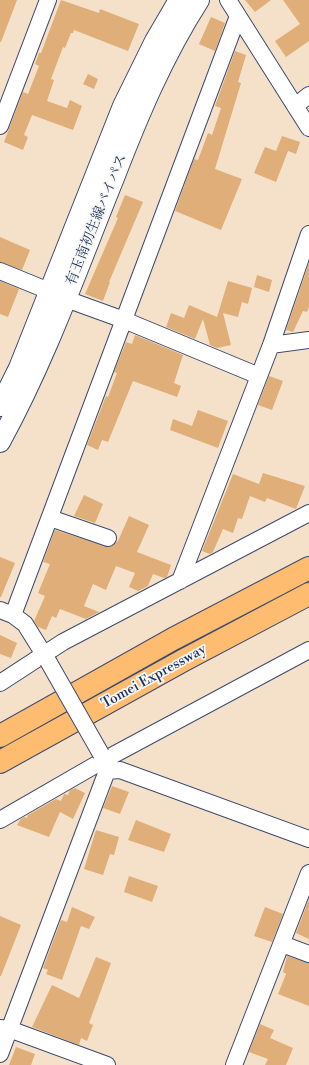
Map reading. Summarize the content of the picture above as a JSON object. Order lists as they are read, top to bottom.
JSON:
{
  "streets": {
    "highway": ["Tomei Expressway"],
    "street": ["有玉南初生線バイパス"]
  }
}
